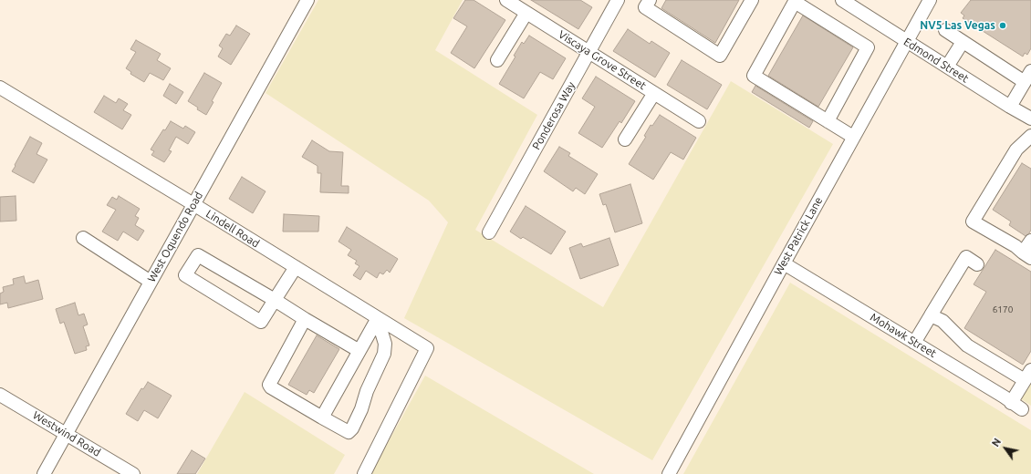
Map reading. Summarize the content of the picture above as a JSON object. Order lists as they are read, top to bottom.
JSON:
{
  "streets": {
    "street": [
      "Viscaya Grove Street",
      "Edmond Street",
      "Ponderosa Way",
      "Lindell Road",
      "West Patrick Lane",
      "West Oquendo Road",
      "Mohawk Street",
      "Westwind Road"
    ]
  },
  "crossings": [
    ["Viscaya Grove Street", "Ponderosa Way"],
    ["Edmond Street", "West Patrick Lane"],
    ["Lindell Road", "West Oquendo Road"],
    ["West Patrick Lane", "Mohawk Street"],
    ["West Oquendo Road", "Westwind Road"]
  ],
  "places": ["NV5 Las Vegas"],
  "house_numbers": ["6170"],
  "north": "top left"
}
